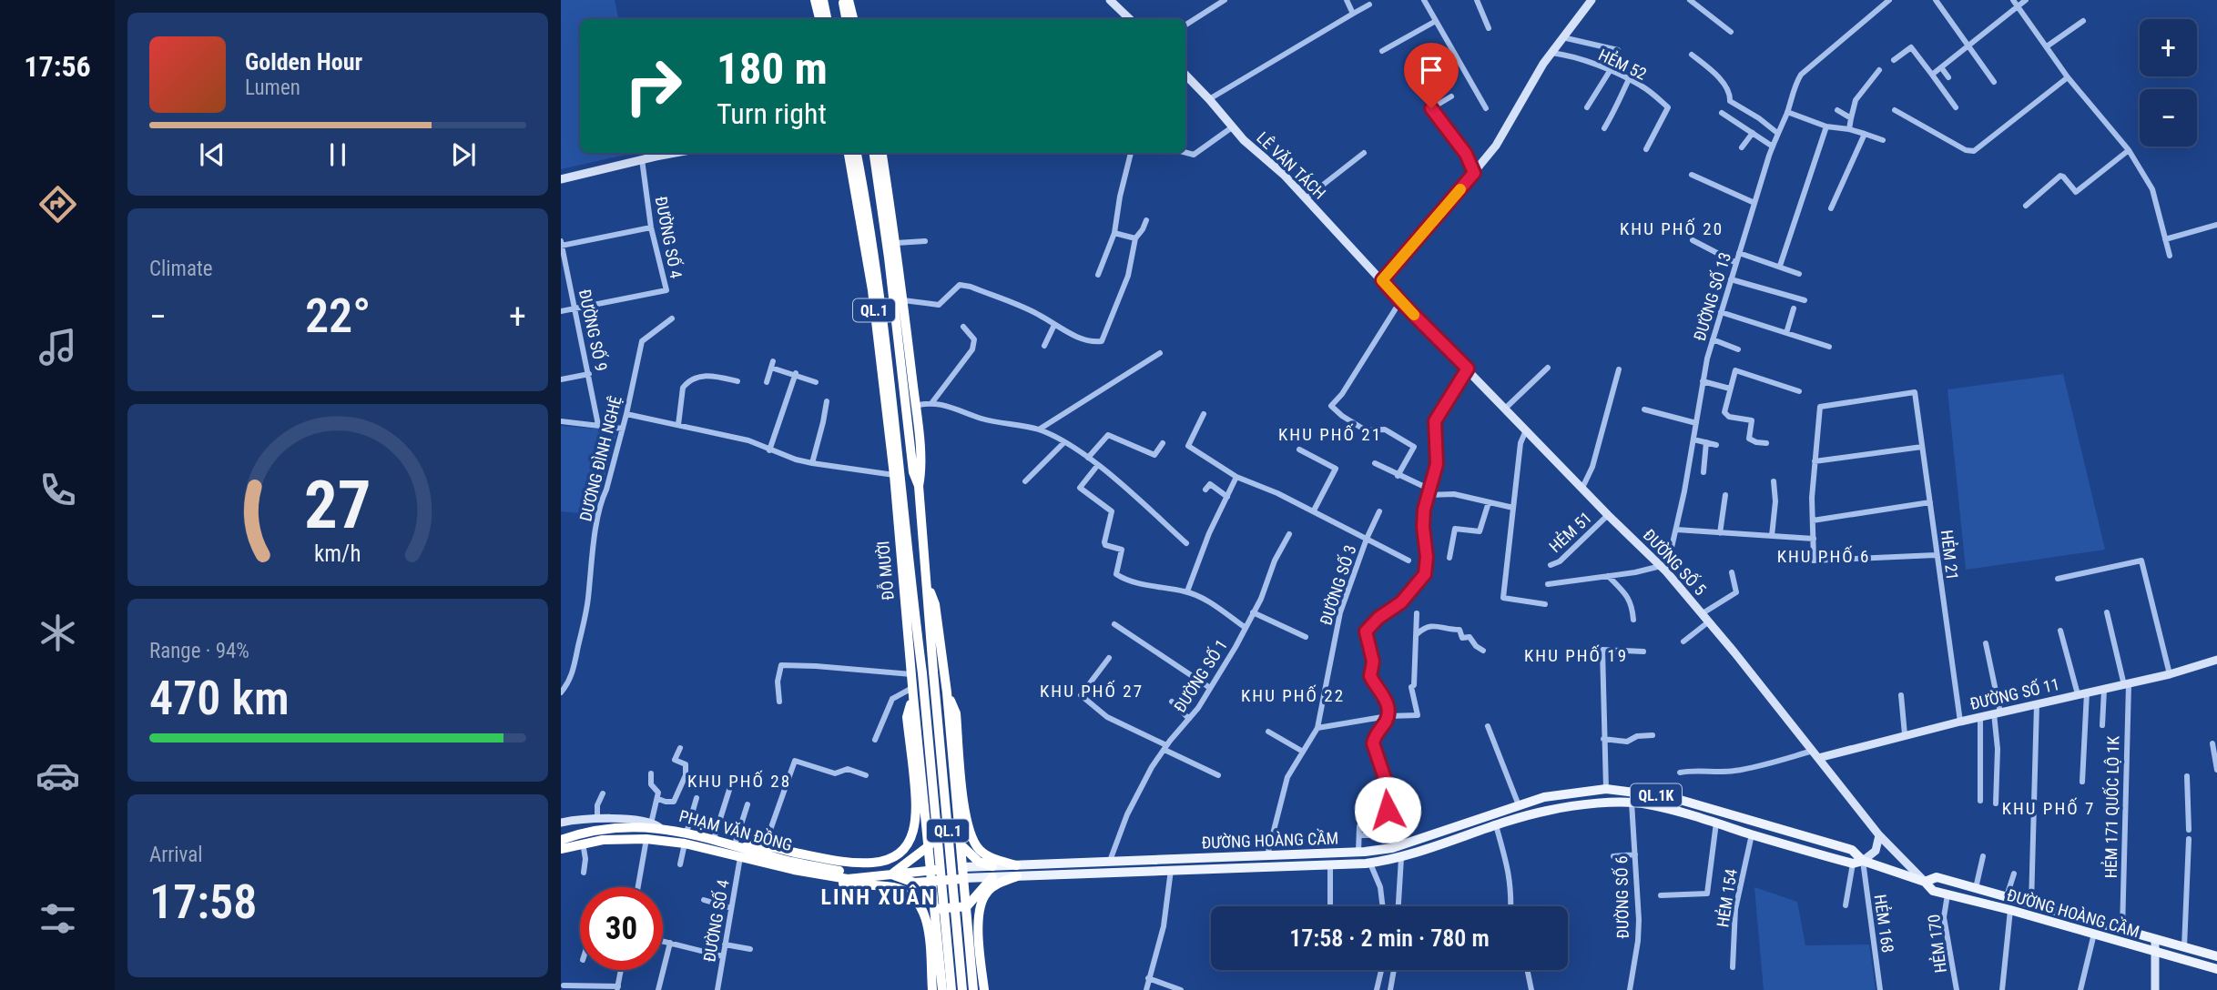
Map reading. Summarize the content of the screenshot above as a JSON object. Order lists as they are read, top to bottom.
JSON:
{
  "streets": {
    "highway": ["QL.1", "ĐỖ MƯỜI", "PHẠM VĂN ĐỒNG"],
    "main road": [
      "LÊ VĂN TÁCH",
      "ĐƯỜNG SỐ 5",
      "ĐƯỜNG SỐ 11",
      "QL.1K",
      "ĐƯỜNG HOÀNG CẦM"
    ],
    "street": [
      "HẺM 52",
      "ĐƯỜNG SỐ 4",
      "ĐƯỜNG SỐ 13",
      "ĐƯỜNG SỐ 9",
      "DƯƠNG ĐÌNH NGHỆ",
      "HẺM 51",
      "HẺM 21",
      "ĐƯỜNG SỐ 3",
      "ĐƯỜNG SỐ 1",
      "HẺM 171 QUỐC LỘ 1K",
      "ĐƯỜNG SỐ 6",
      "HẺM 154",
      "HẺM 168",
      "HẺM 170"
    ]
  },
  "crossings": [
    ["LÊ VĂN TÁCH", "ĐƯỜNG SỐ 5"],
    ["ĐƯỜNG SỐ 4", "ĐƯỜNG SỐ 9"],
    ["ĐƯỜNG SỐ 4", "PHẠM VĂN ĐỒNG"],
    ["ĐƯỜNG SỐ 13", "ĐƯỜNG SỐ 5"],
    ["QL.1", "ĐỖ MƯỜI"],
    ["QL.1", "PHẠM VĂN ĐỒNG"],
    ["QL.1", "ĐƯỜNG HOÀNG CẦM"],
    ["HẺM 51", "ĐƯỜNG SỐ 5"],
    ["HẺM 21", "ĐƯỜNG SỐ 11"],
    ["ĐƯỜNG SỐ 5", "ĐƯỜNG SỐ 11"],
    ["ĐƯỜNG SỐ 5", "ĐƯỜNG HOÀNG CẦM"],
    ["ĐỖ MƯỜI", "PHẠM VĂN ĐỒNG"],
    ["ĐƯỜNG SỐ 3", "ĐƯỜNG HOÀNG CẦM"],
    ["ĐƯỜNG SỐ 1", "ĐƯỜNG HOÀNG CẦM"],
    ["ĐƯỜNG SỐ 11", "HẺM 171 QUỐC LỘ 1K"],
    ["HẺM 171 QUỐC LỘ 1K", "ĐƯỜNG HOÀNG CẦM"],
    ["PHẠM VĂN ĐỒNG", "ĐƯỜNG HOÀNG CẦM"],
    ["ĐƯỜNG HOÀNG CẦM", "ĐƯỜNG SỐ 6"],
    ["ĐƯỜNG HOÀNG CẦM", "HẺM 154"],
    ["ĐƯỜNG HOÀNG CẦM", "HẺM 168"],
    ["ĐƯỜNG HOÀNG CẦM", "HẺM 170"]
  ],
  "districts": [
    "KHU PHỐ 20",
    "KHU PHỐ 21",
    "KHU PHỐ 6",
    "KHU PHỐ 19",
    "KHU PHỐ 27",
    "KHU PHỐ 22",
    "KHU PHỐ 28",
    "KHU PHỐ 7",
    "LINH XUÂN"
  ],
  "page": {
    "tabs": "17:56",
    "map_buttons": ["+", "−"],
    "turn": ["180 m", "Turn right"],
    "song": ["Golden Hour", "Lumen"],
    "tile": [
      "Climate",
      ["Range · 94%", "470 km"],
      ["Arrival", "17:58"]
    ],
    "heat": ["−", "22°", "+"],
    "limit": "30",
    "trip": "17:58 · 2 min · 780 m",
    "gauge": ["27", "km/h"]
  }
}
